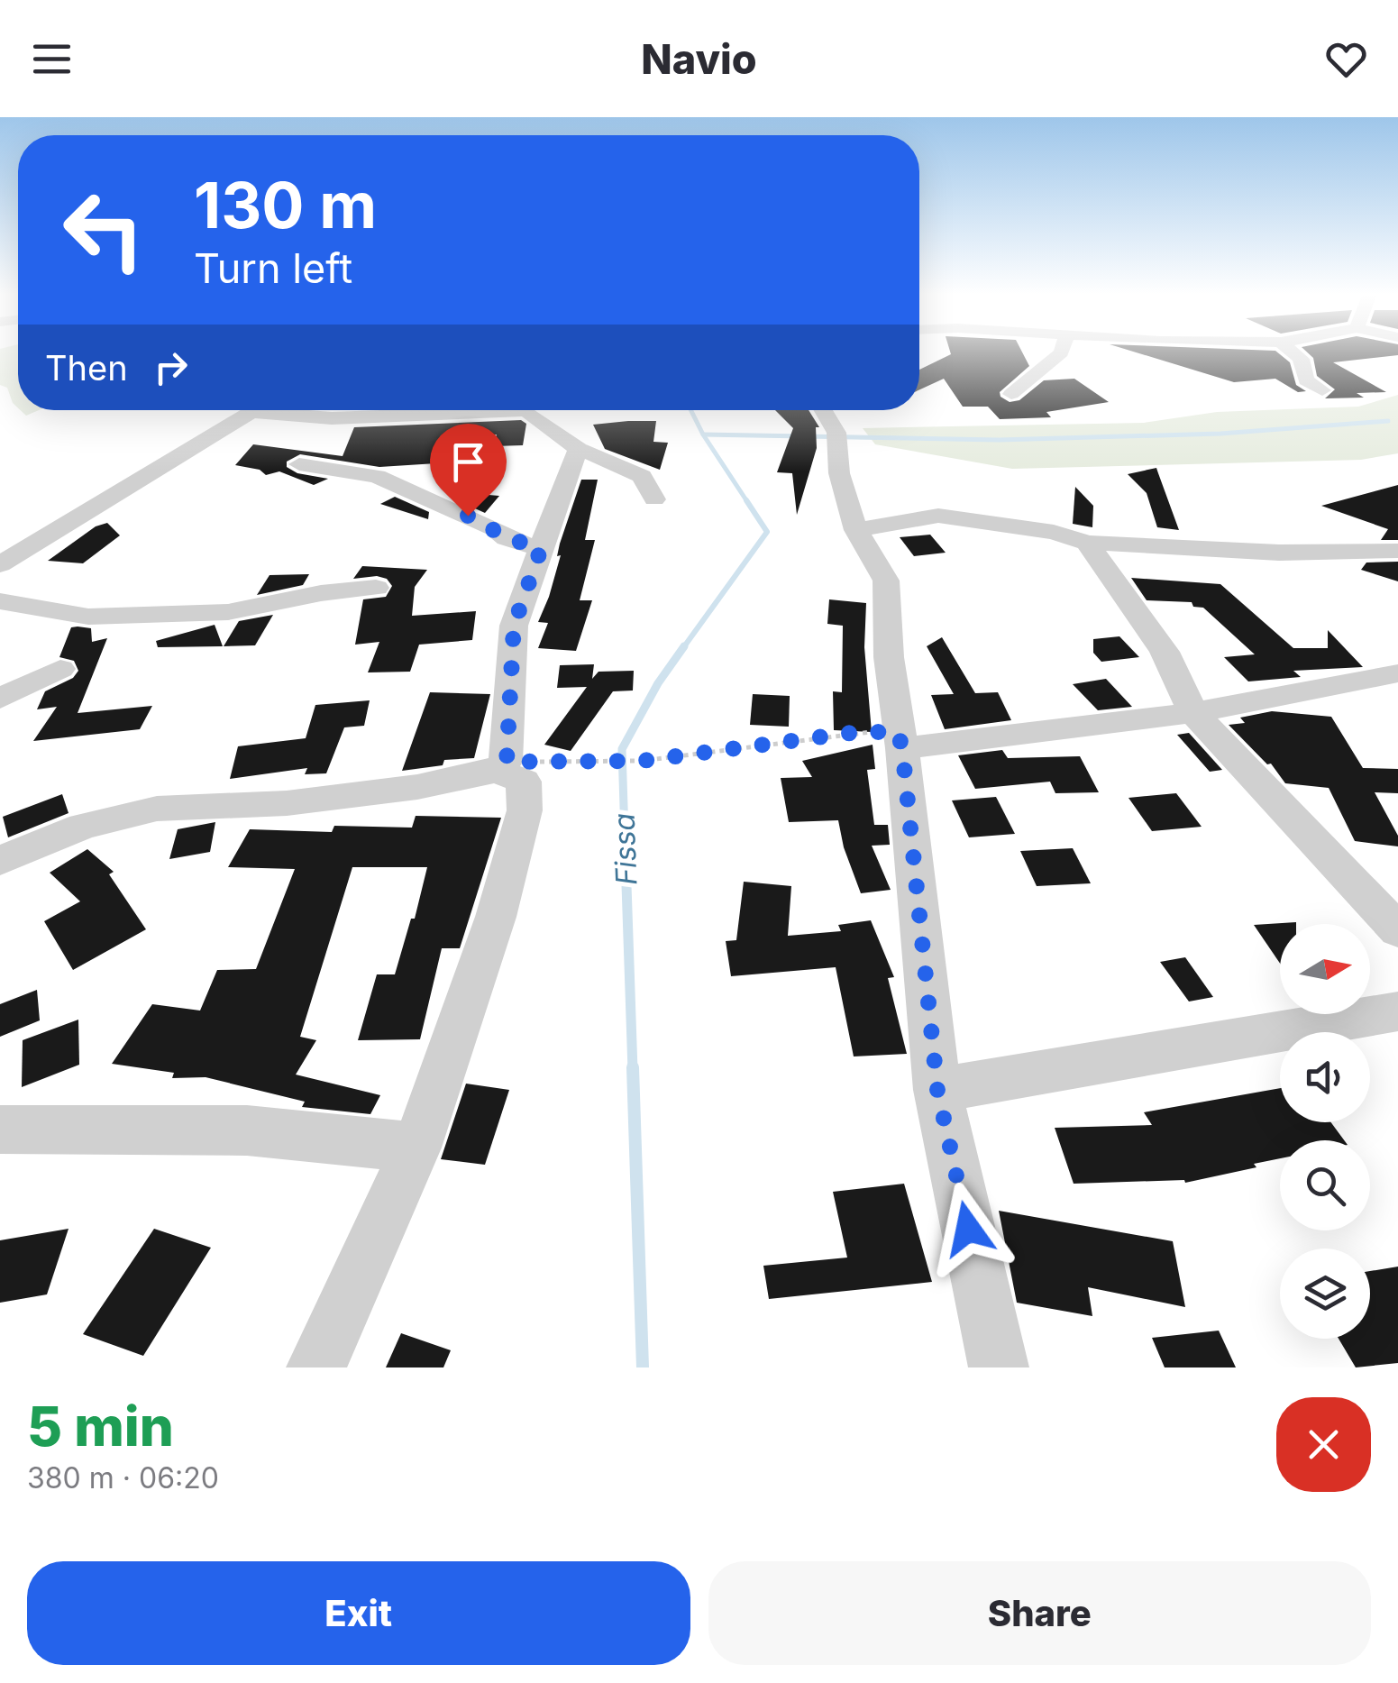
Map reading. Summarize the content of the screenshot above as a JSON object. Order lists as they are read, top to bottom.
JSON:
{
  "water": ["Fissa"],
  "north": "right",
  "page": {
    "header": "Navio",
    "turn": ["130 m", "Turn left"],
    "then": "Then",
    "heading": ["5 min", "380 m · 06:20"],
    "buttons": ["Exit", "Share"]
  }
}
